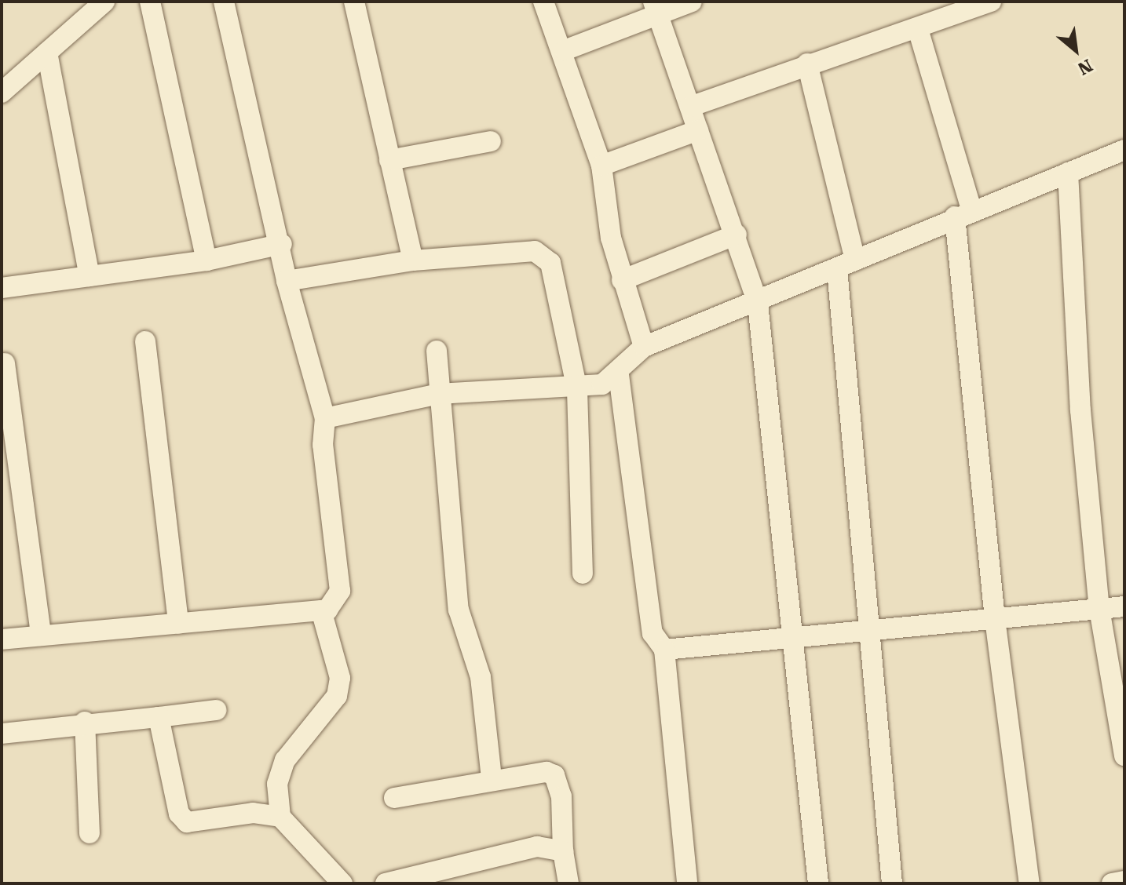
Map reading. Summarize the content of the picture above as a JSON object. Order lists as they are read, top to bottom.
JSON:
{
  "north": "bottom right"
}
